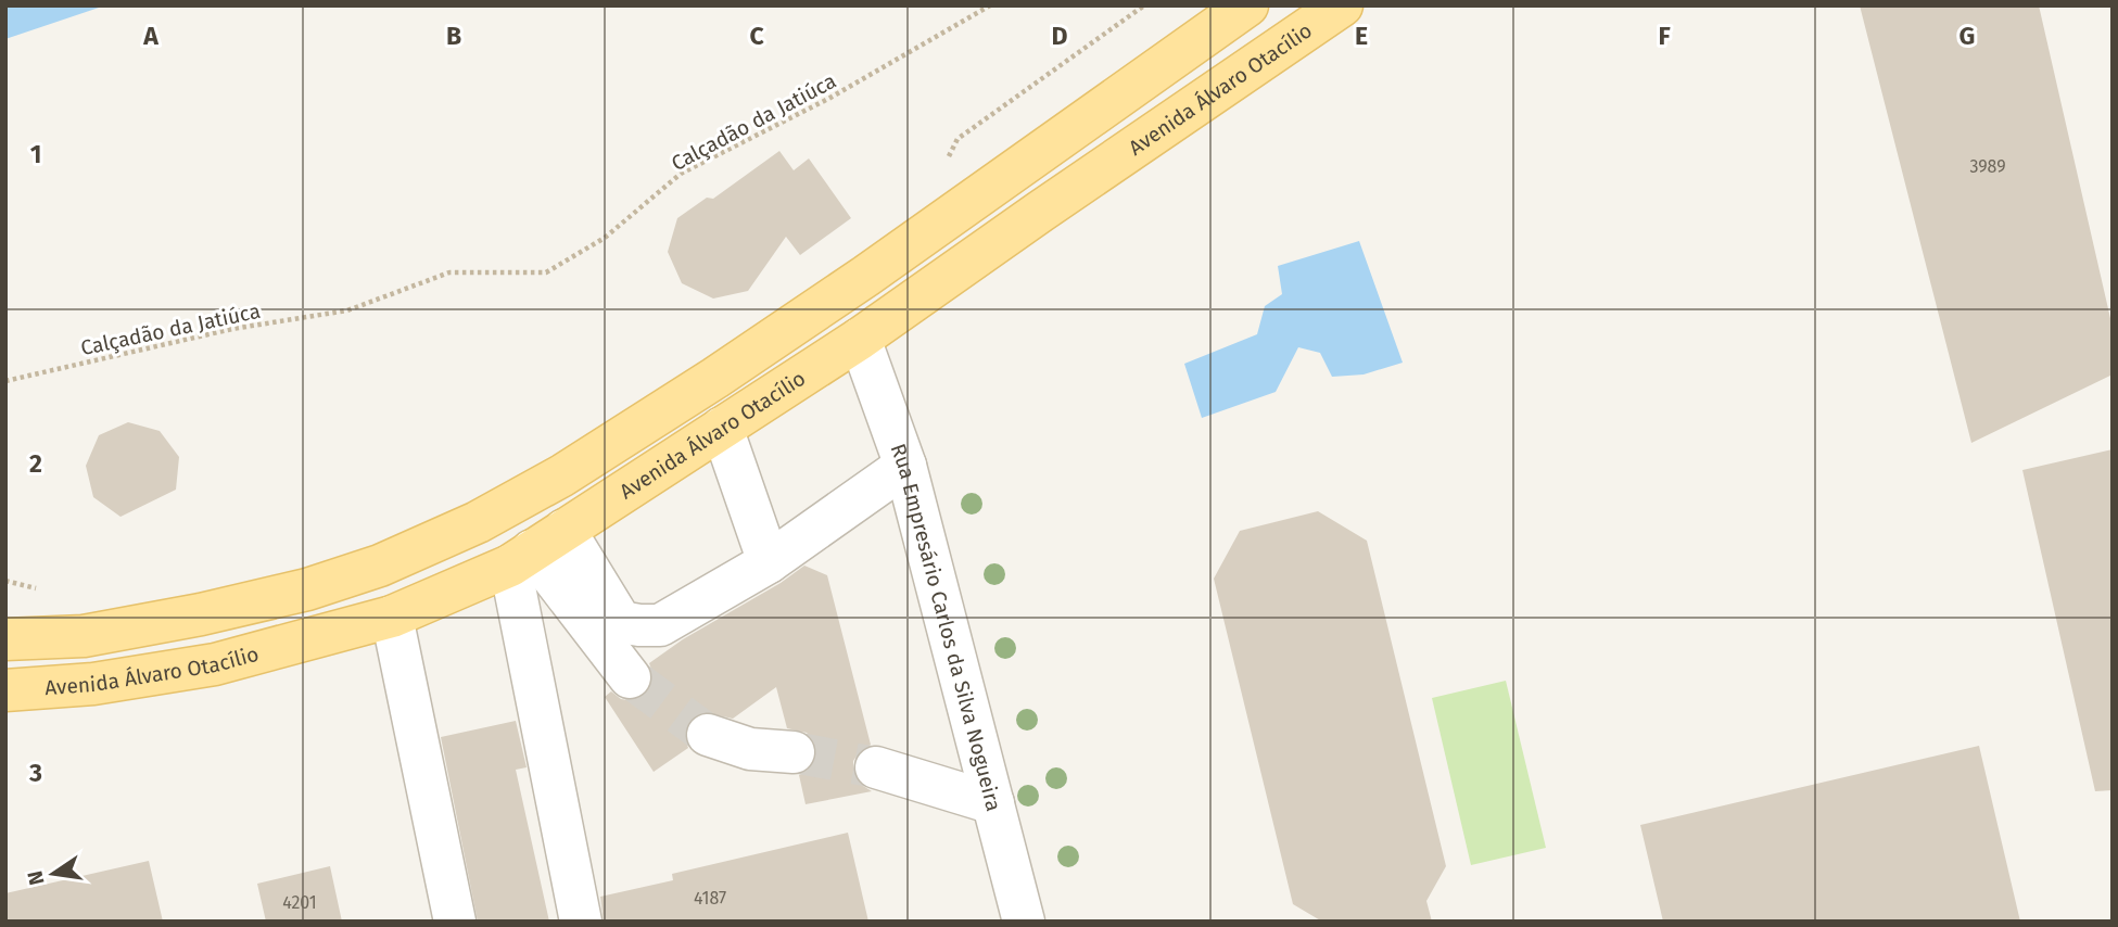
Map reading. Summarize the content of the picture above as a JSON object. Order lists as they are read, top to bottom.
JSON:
{
  "streets": {
    "main road": ["Avenida Álvaro Otacílio"],
    "street": ["Rua Empresário Carlos da Silva Nogueira"],
    "path": ["Calçadão da Jatiúca"]
  },
  "crossings": [
    ["Avenida Álvaro Otacílio", "Rua Empresário Carlos da Silva Nogueira"]
  ],
  "house_numbers": ["3989", "4187", "4201"],
  "north": "left",
  "grid": {
    "columns": [
      "A",
      "B",
      "C",
      "D",
      "E",
      "F",
      "G"
    ],
    "rows": ["1", "2", "3"]
  }
}
